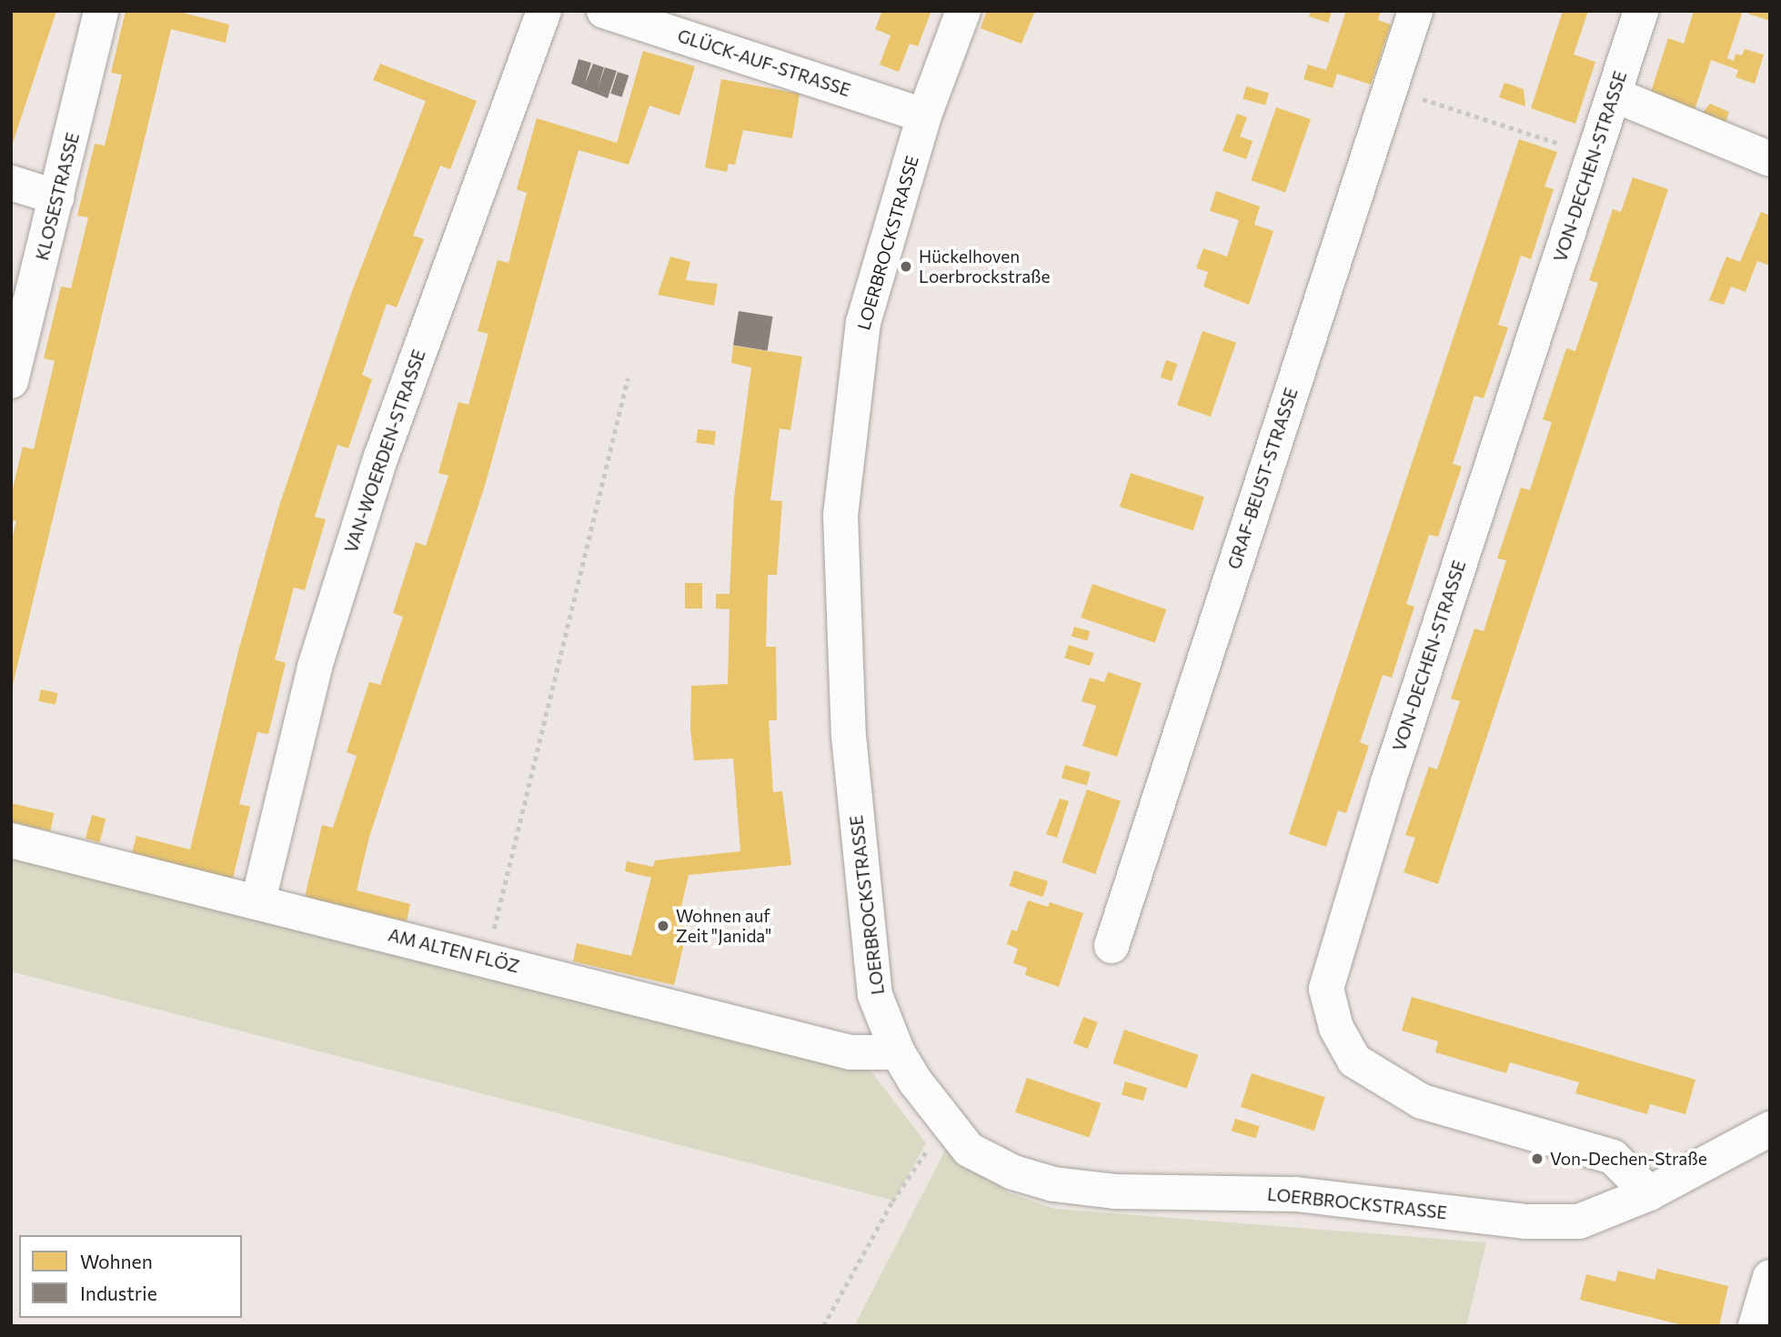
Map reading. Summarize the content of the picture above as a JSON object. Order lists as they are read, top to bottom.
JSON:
{
  "streets": {
    "street": [
      "GLÜCK-AUF-STRASSE",
      "VON-DECHEN-STRASSE",
      "KLOSESTRASSE",
      "LOERBROCKSTRASSE",
      "VAN-WOERDEN-STRASSE",
      "GRAF-BEUST-STRASSE",
      "AM ALTEN FLÖZ"
    ]
  },
  "crossings": [
    ["GLÜCK-AUF-STRASSE", "LOERBROCKSTRASSE"],
    ["VON-DECHEN-STRASSE", "LOERBROCKSTRASSE"],
    ["LOERBROCKSTRASSE", "AM ALTEN FLÖZ"],
    ["VAN-WOERDEN-STRASSE", "AM ALTEN FLÖZ"]
  ],
  "places": ["Hückelhoven Loerbrockstraße", "Wohnen auf Zeit \"Janida\"", "Von-Dechen-Straße"],
  "legend": ["Wohnen", "Industrie"]
}
